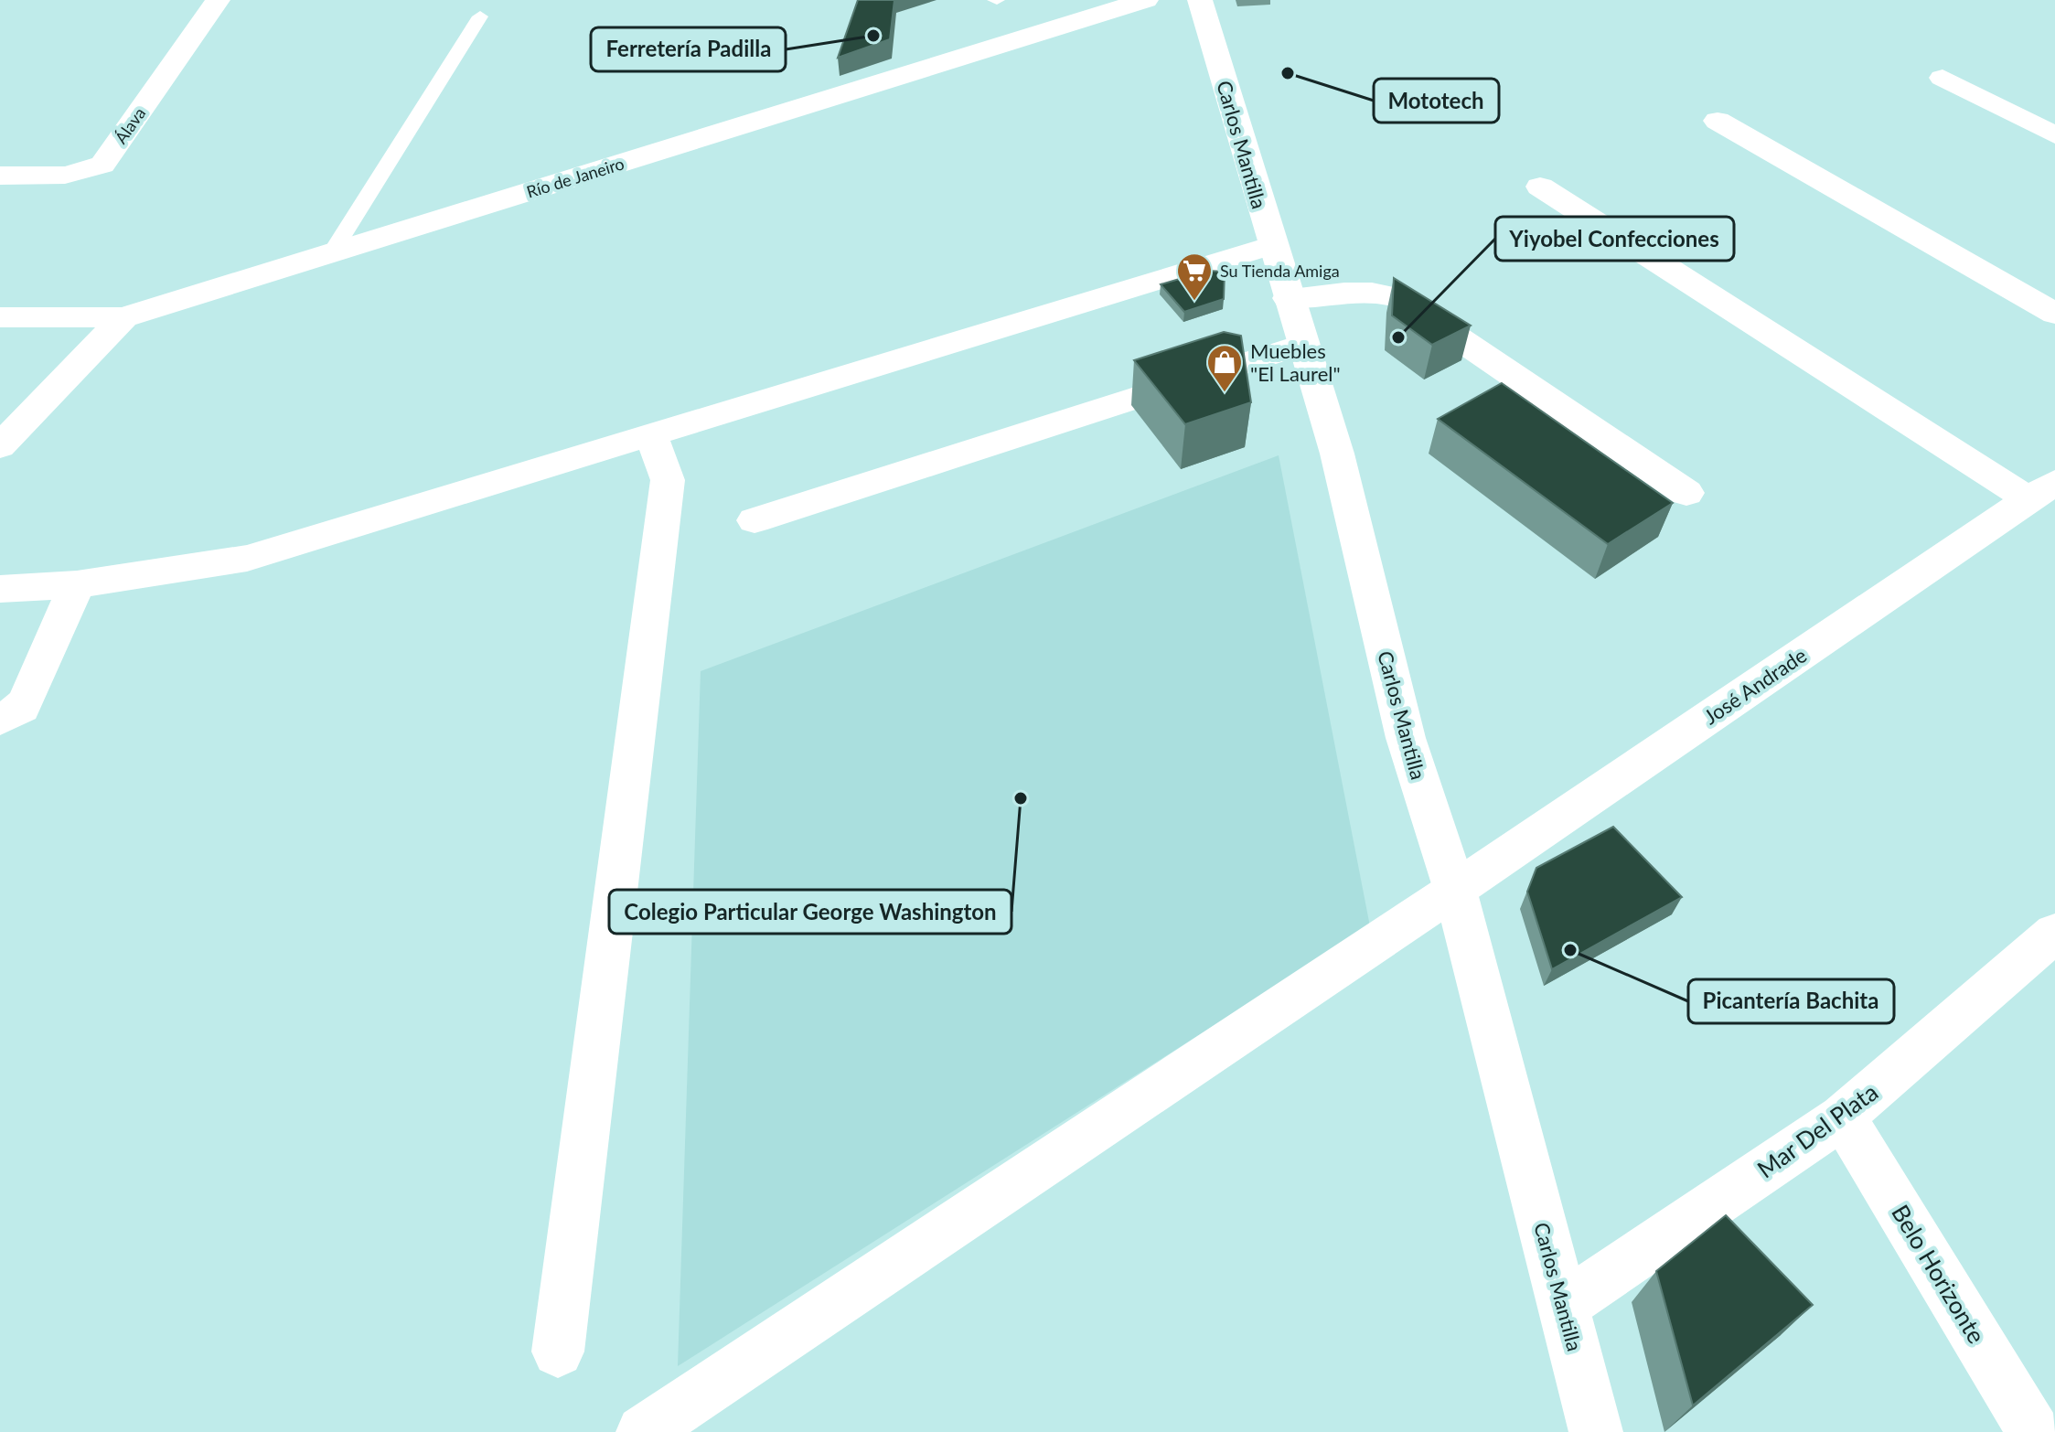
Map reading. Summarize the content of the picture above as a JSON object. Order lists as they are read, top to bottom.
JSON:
{
  "streets": {
    "street": [
      "Álava",
      "Carlos Mantilla",
      "Río de Janeiro",
      "José Andrade",
      "Mar Del Plata",
      "Belo Horizonte"
    ]
  },
  "crossings": [
    ["Carlos Mantilla", "José Andrade"],
    ["Carlos Mantilla", "Mar Del Plata"],
    ["Mar Del Plata", "Belo Horizonte"]
  ],
  "places": {
    "other": [
      "Ferretería Padilla",
      "Mototech",
      "Yiyobel Confecciones",
      "Colegio Particular George Washington",
      "Picantería Bachita"
    ],
    "supermarket": ["Su Tienda Amiga"],
    "shop": ["Muebles \"El Laurel\""]
  }
}
